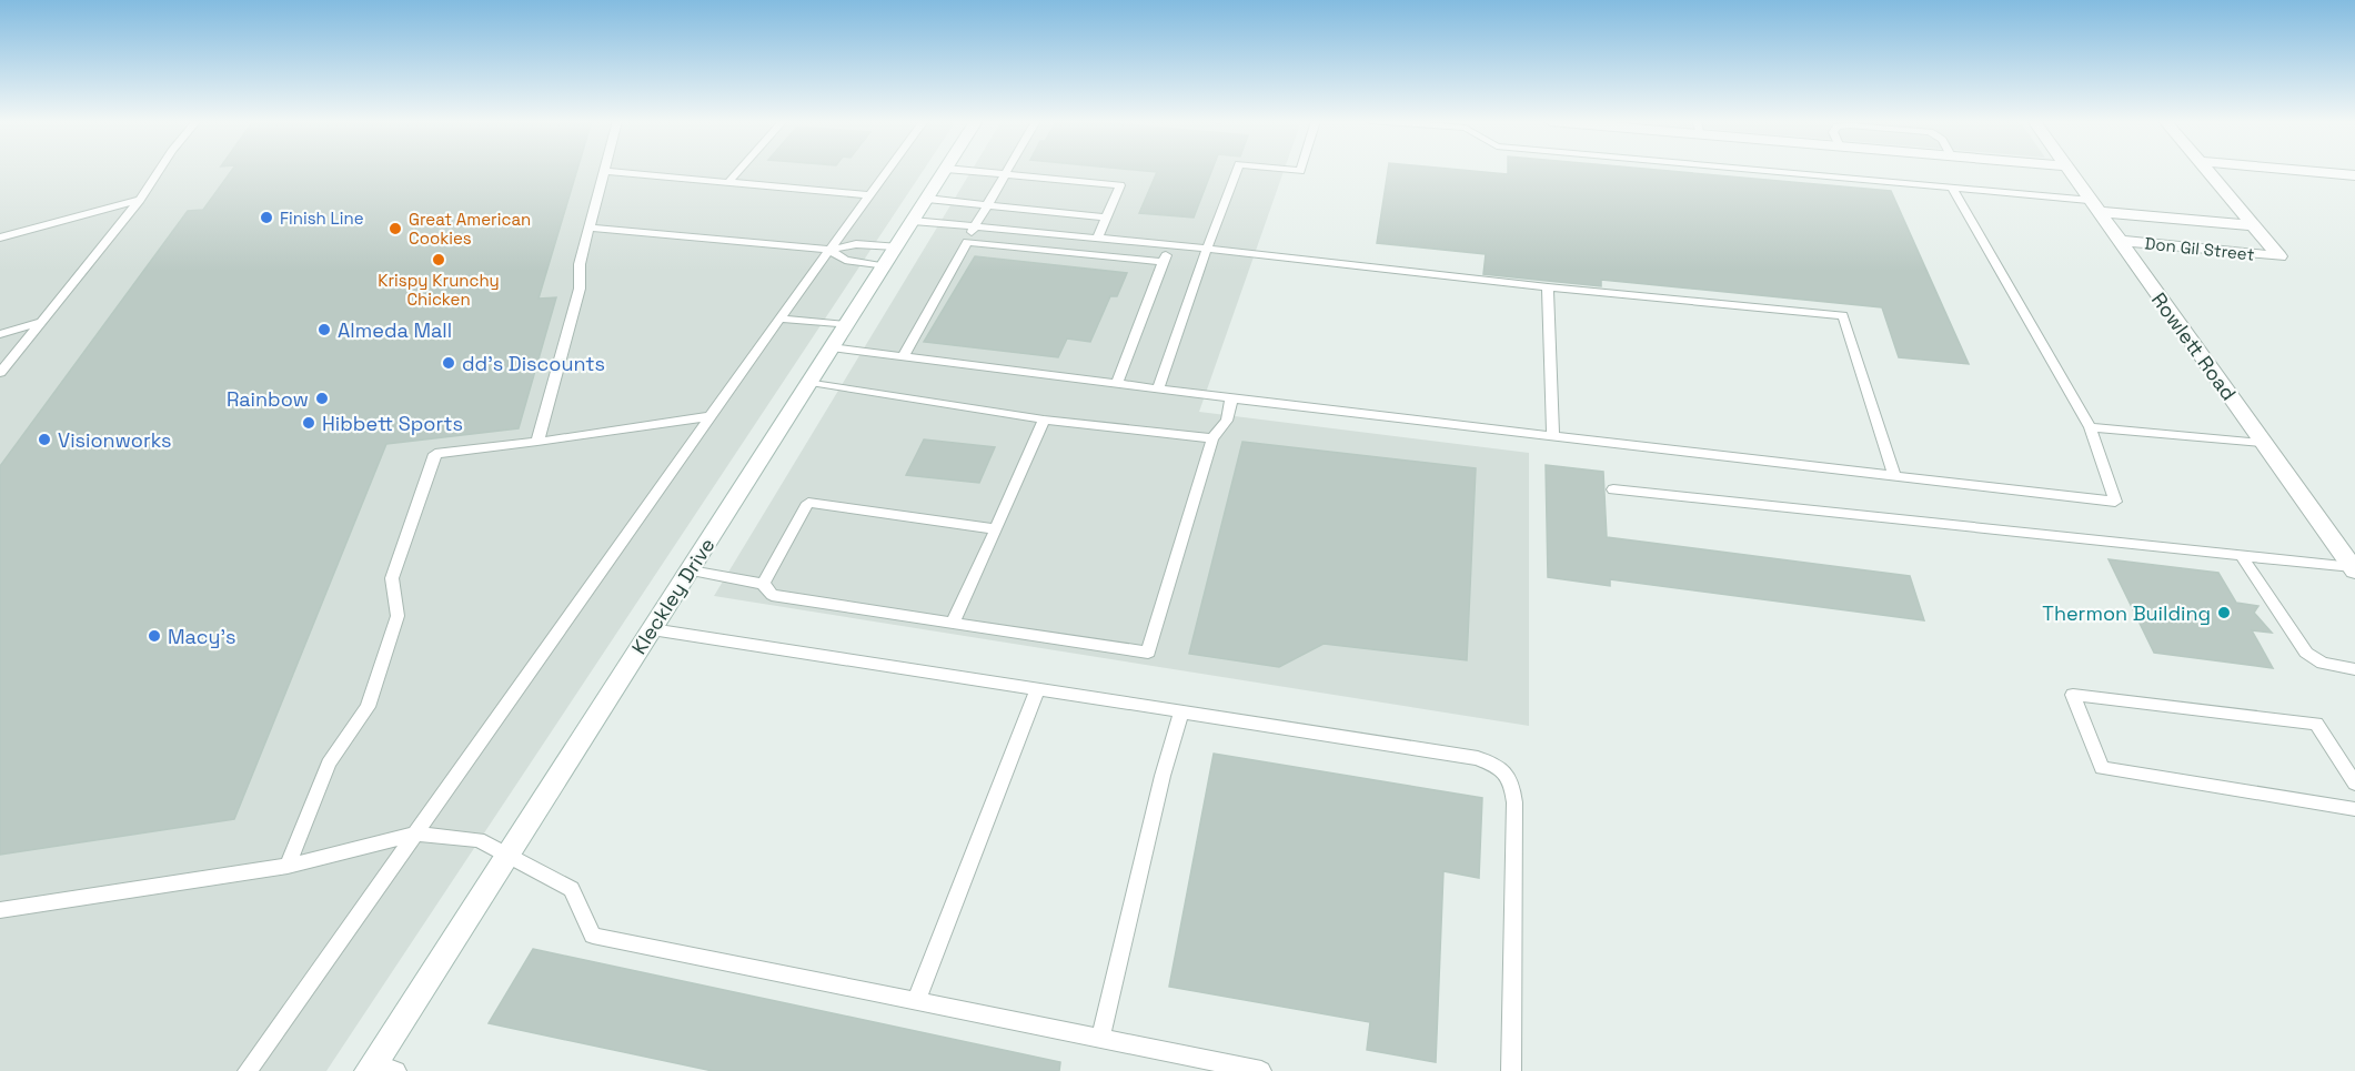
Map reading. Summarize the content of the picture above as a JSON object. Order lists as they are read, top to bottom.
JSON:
{
  "streets": {
    "street": ["Don Gil Street", "Rowlett Road", "Kleckley Drive"]
  },
  "crossings": [
    ["Don Gil Street", "Rowlett Road"]
  ],
  "places": [
    "Finish Line",
    "Great American Cookies",
    "Krispy Krunchy Chicken",
    "Almeda Mall",
    "dd's Discounts",
    "Rainbow",
    "Hibbett Sports",
    "Visionworks",
    "Thermon Building",
    "Macy's"
  ]
}
